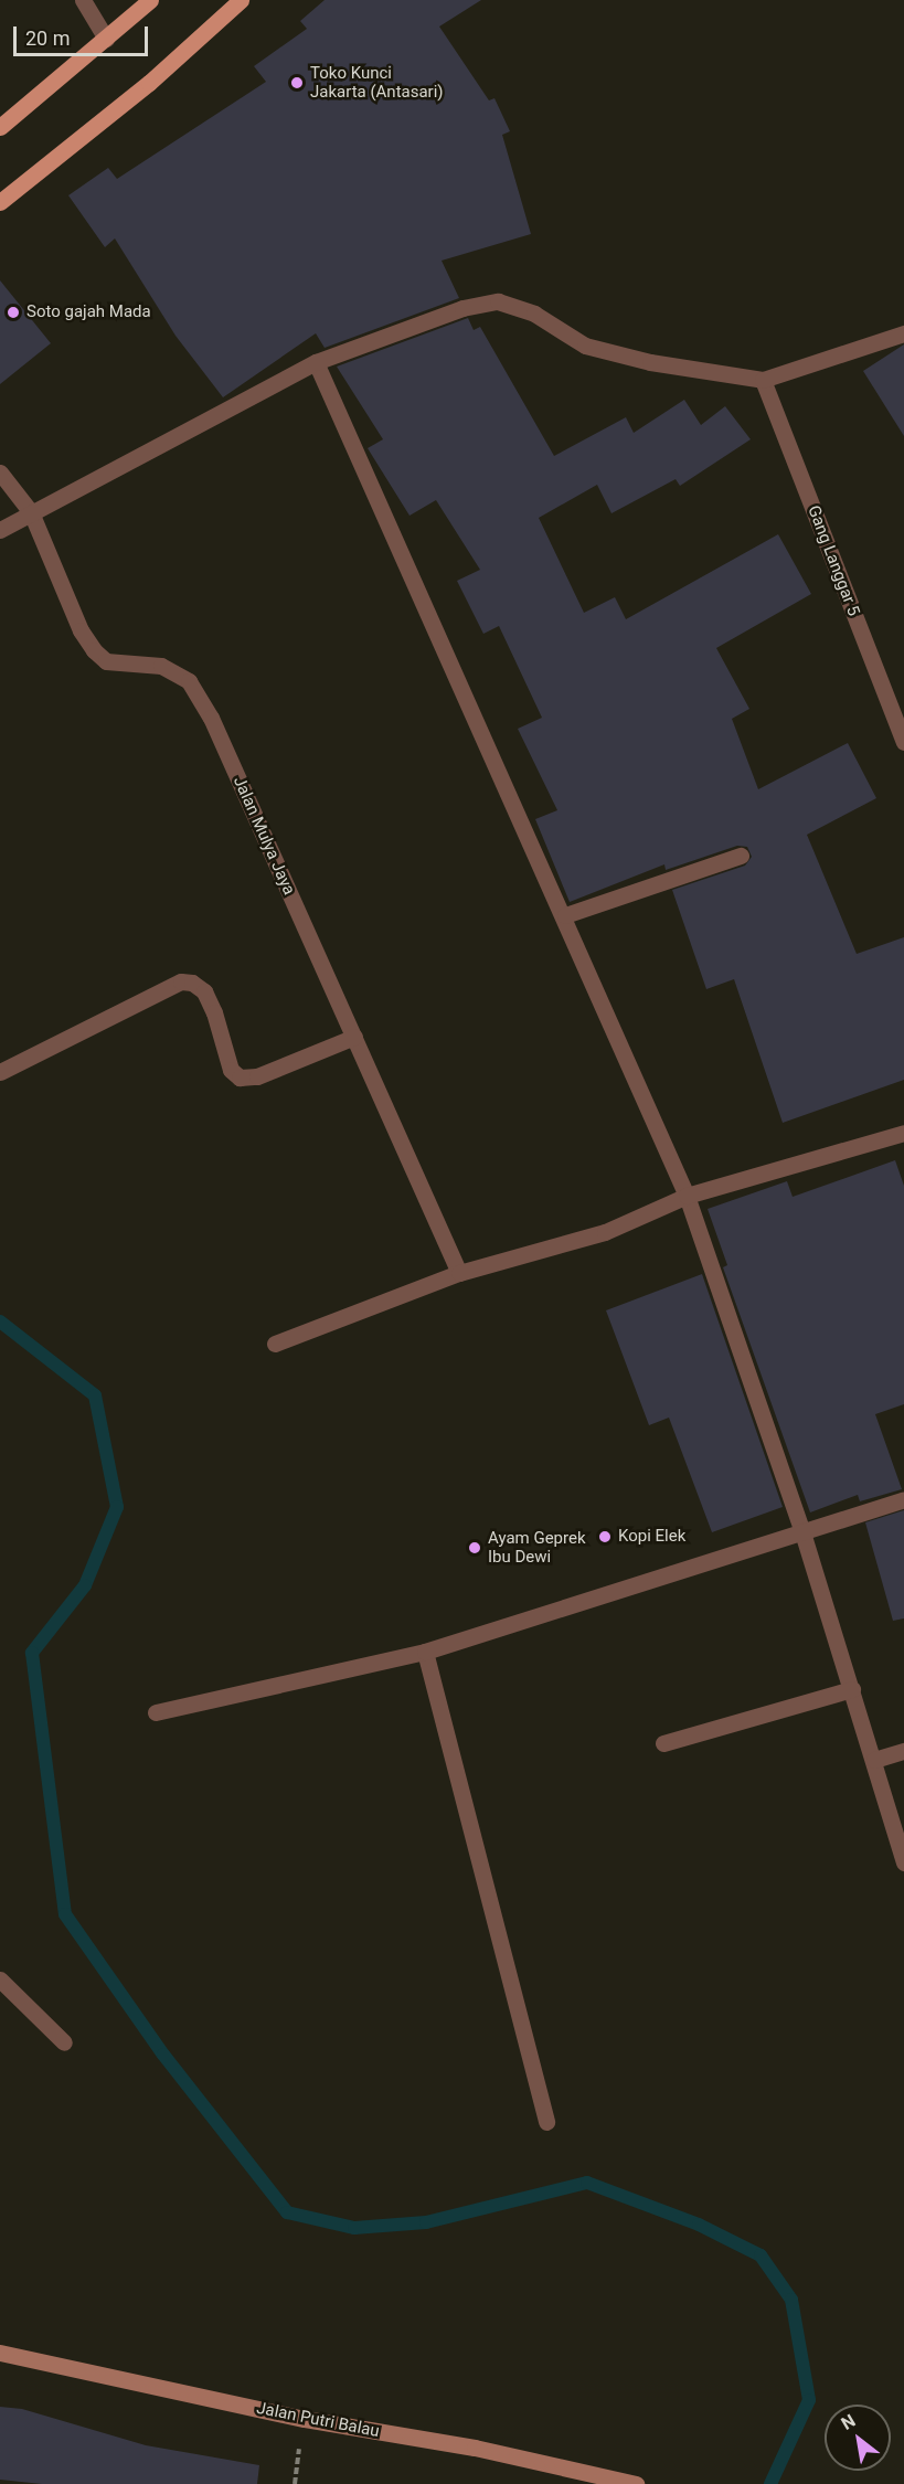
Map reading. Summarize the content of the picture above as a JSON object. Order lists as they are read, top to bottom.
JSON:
{
  "streets": {
    "main road": ["Jalan Putri Balau"],
    "street": ["Gang Langgar 5", "Jalan Mulya Jaya"]
  },
  "places": [
    "Toko Kunci Jakarta (Antasari)",
    "Soto gajah Mada",
    "Kopi Elek",
    "Ayam Geprek Ibu Dewi"
  ],
  "scale_bar": "20 m",
  "north": "top left"
}
